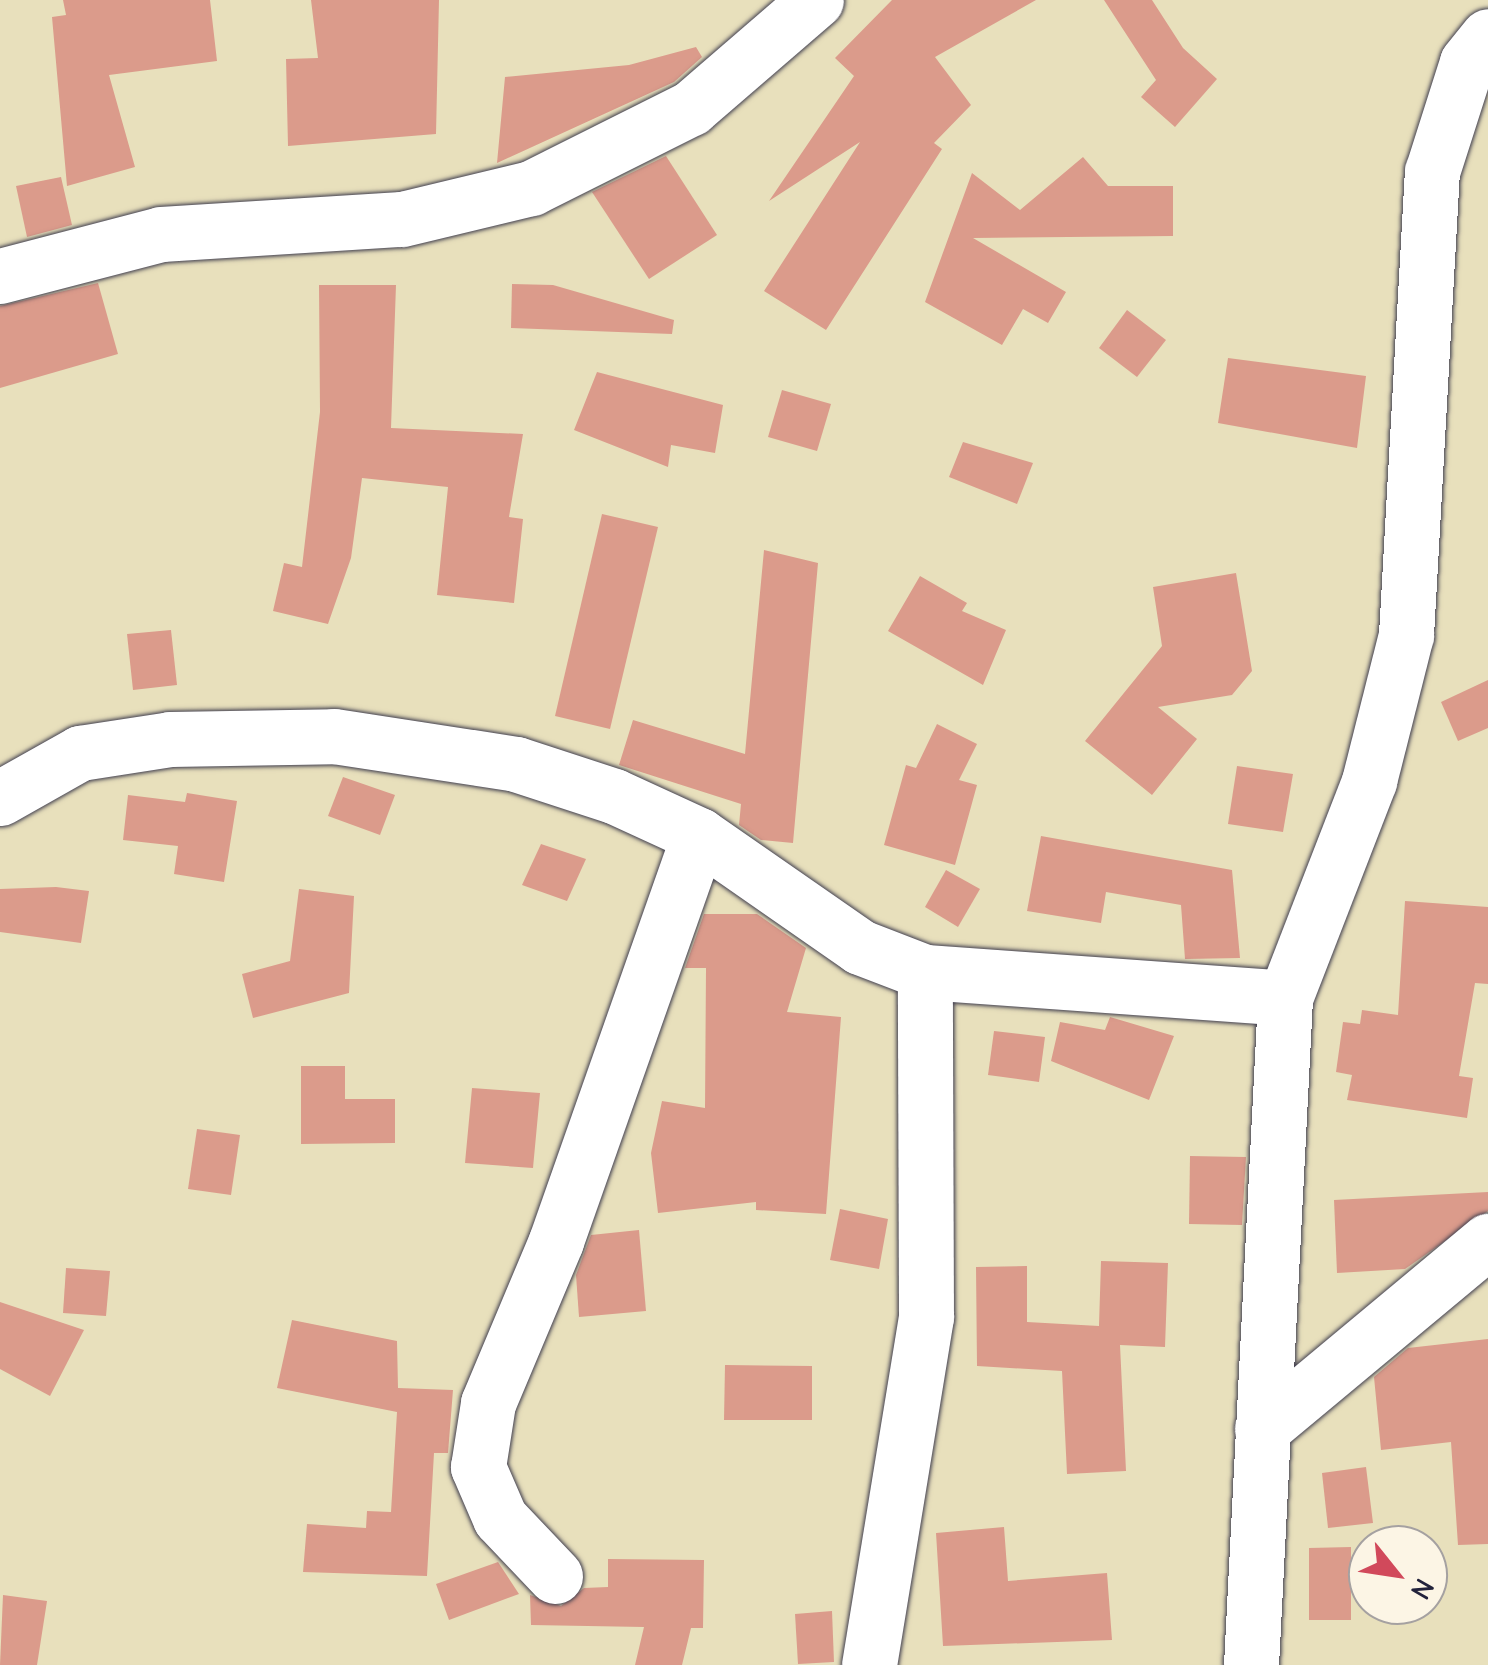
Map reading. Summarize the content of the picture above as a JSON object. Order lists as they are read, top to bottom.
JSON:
{
  "north": "bottom right"
}
